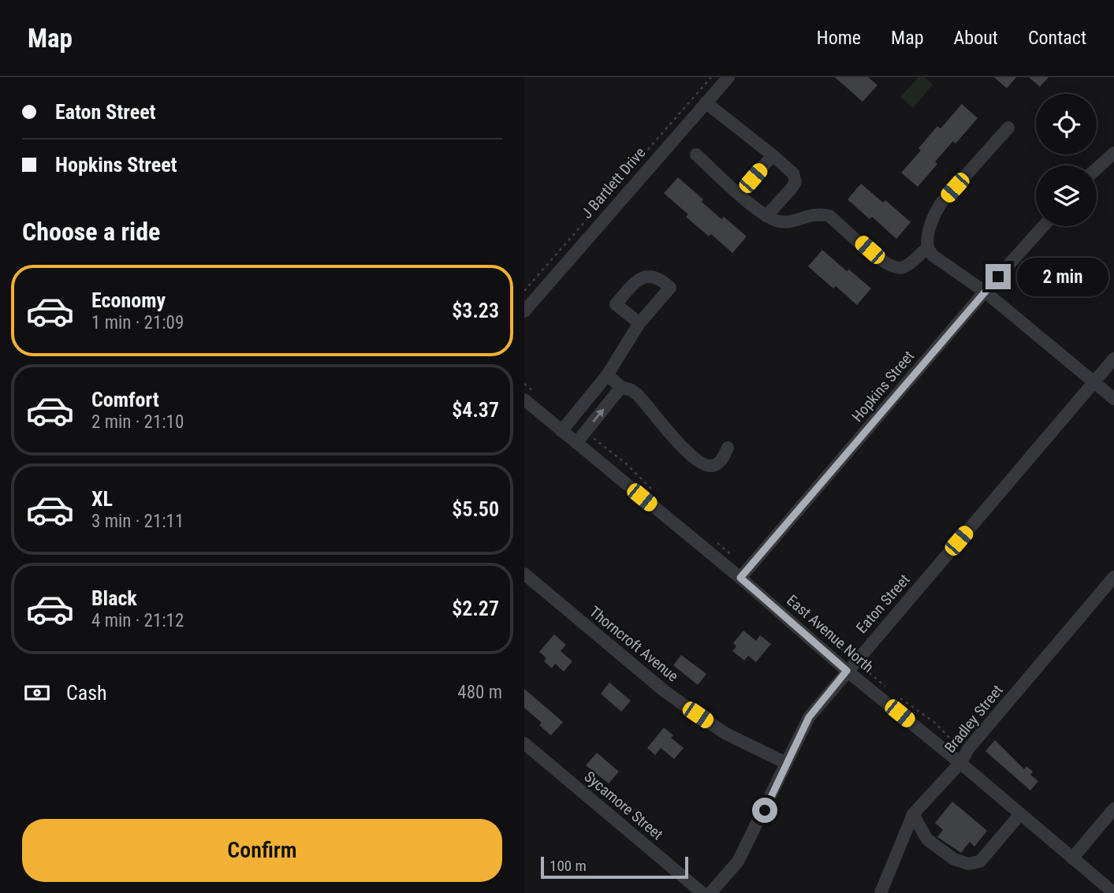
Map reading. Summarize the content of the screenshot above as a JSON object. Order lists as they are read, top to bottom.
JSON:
{
  "streets": {
    "street": [
      "J Bartlett Drive",
      "Hopkins Street",
      "Eaton Street",
      "East Avenue North",
      "Thorncroft Avenue",
      "Bradley Street",
      "Sycamore Street"
    ]
  },
  "crossings": [
    ["Hopkins Street", "East Avenue North"],
    ["Eaton Street", "East Avenue North"],
    ["Eaton Street", "Thorncroft Avenue"],
    ["East Avenue North", "Bradley Street"]
  ],
  "scale_bar": "100 m",
  "page": {
    "header": "Map",
    "nav": [
      "Home",
      "Map",
      "About",
      "Contact"
    ],
    "banner": ["Eaton Street", "Hopkins Street"],
    "heading": "Choose a ride",
    "bubble": "2 min",
    "list": [
      {
        "name": "Economy",
        "note": "1 min · 21:09",
        "value": "$3.23"
      },
      {
        "name": "Comfort",
        "note": "2 min · 21:10",
        "value": "$4.37"
      },
      {
        "name": "XL",
        "note": "3 min · 21:11",
        "value": "$5.50"
      },
      {
        "name": "Black",
        "note": "4 min · 21:12",
        "value": "$2.27"
      }
    ],
    "pay": ["Cash", "480 m"],
    "buttons": "Confirm",
    "scale": "100 m"
  }
}
